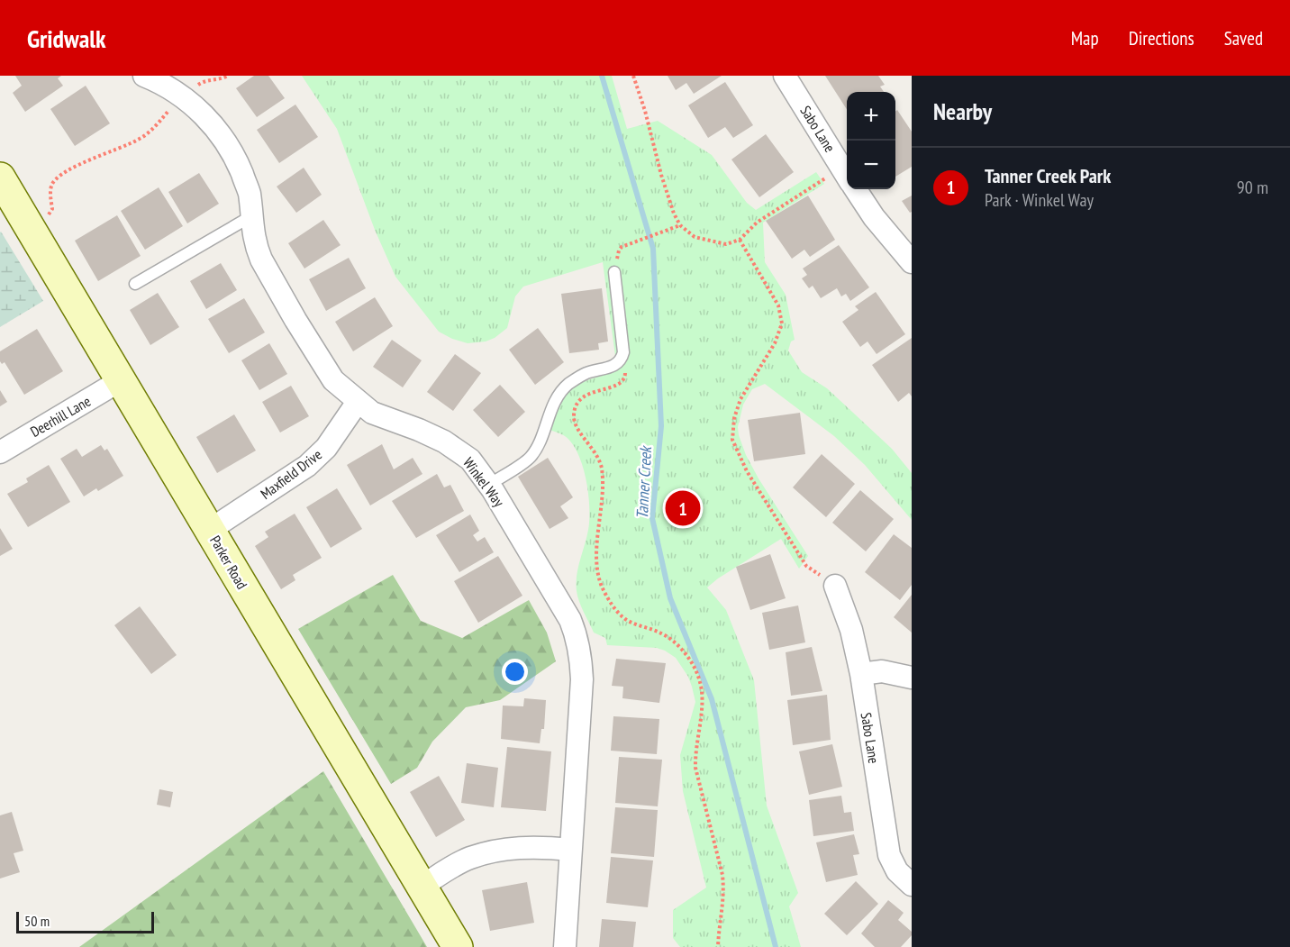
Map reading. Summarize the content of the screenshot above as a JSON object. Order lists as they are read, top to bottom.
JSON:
{
  "streets": {
    "street": [
      "Sabo Lane",
      "Deerhill Lane",
      "Maxfield Drive",
      "Winkel Way",
      "Parker Road"
    ]
  },
  "crossings": [
    ["Deerhill Lane", "Parker Road"],
    ["Maxfield Drive", "Winkel Way"],
    ["Maxfield Drive", "Parker Road"]
  ],
  "water": ["Tanner Creek"],
  "scale_bar": "50 m",
  "page": {
    "header": "Gridwalk",
    "nav": ["Map", "Directions", "Saved"],
    "heading": "Nearby",
    "map_buttons": ["+", "−"],
    "list": [
      {
        "mark": "1",
        "name": "Tanner Creek Park",
        "note": "Park · Winkel Way",
        "value": "90 m"
      }
    ],
    "pins": "1",
    "scale": "50 m"
  }
}
